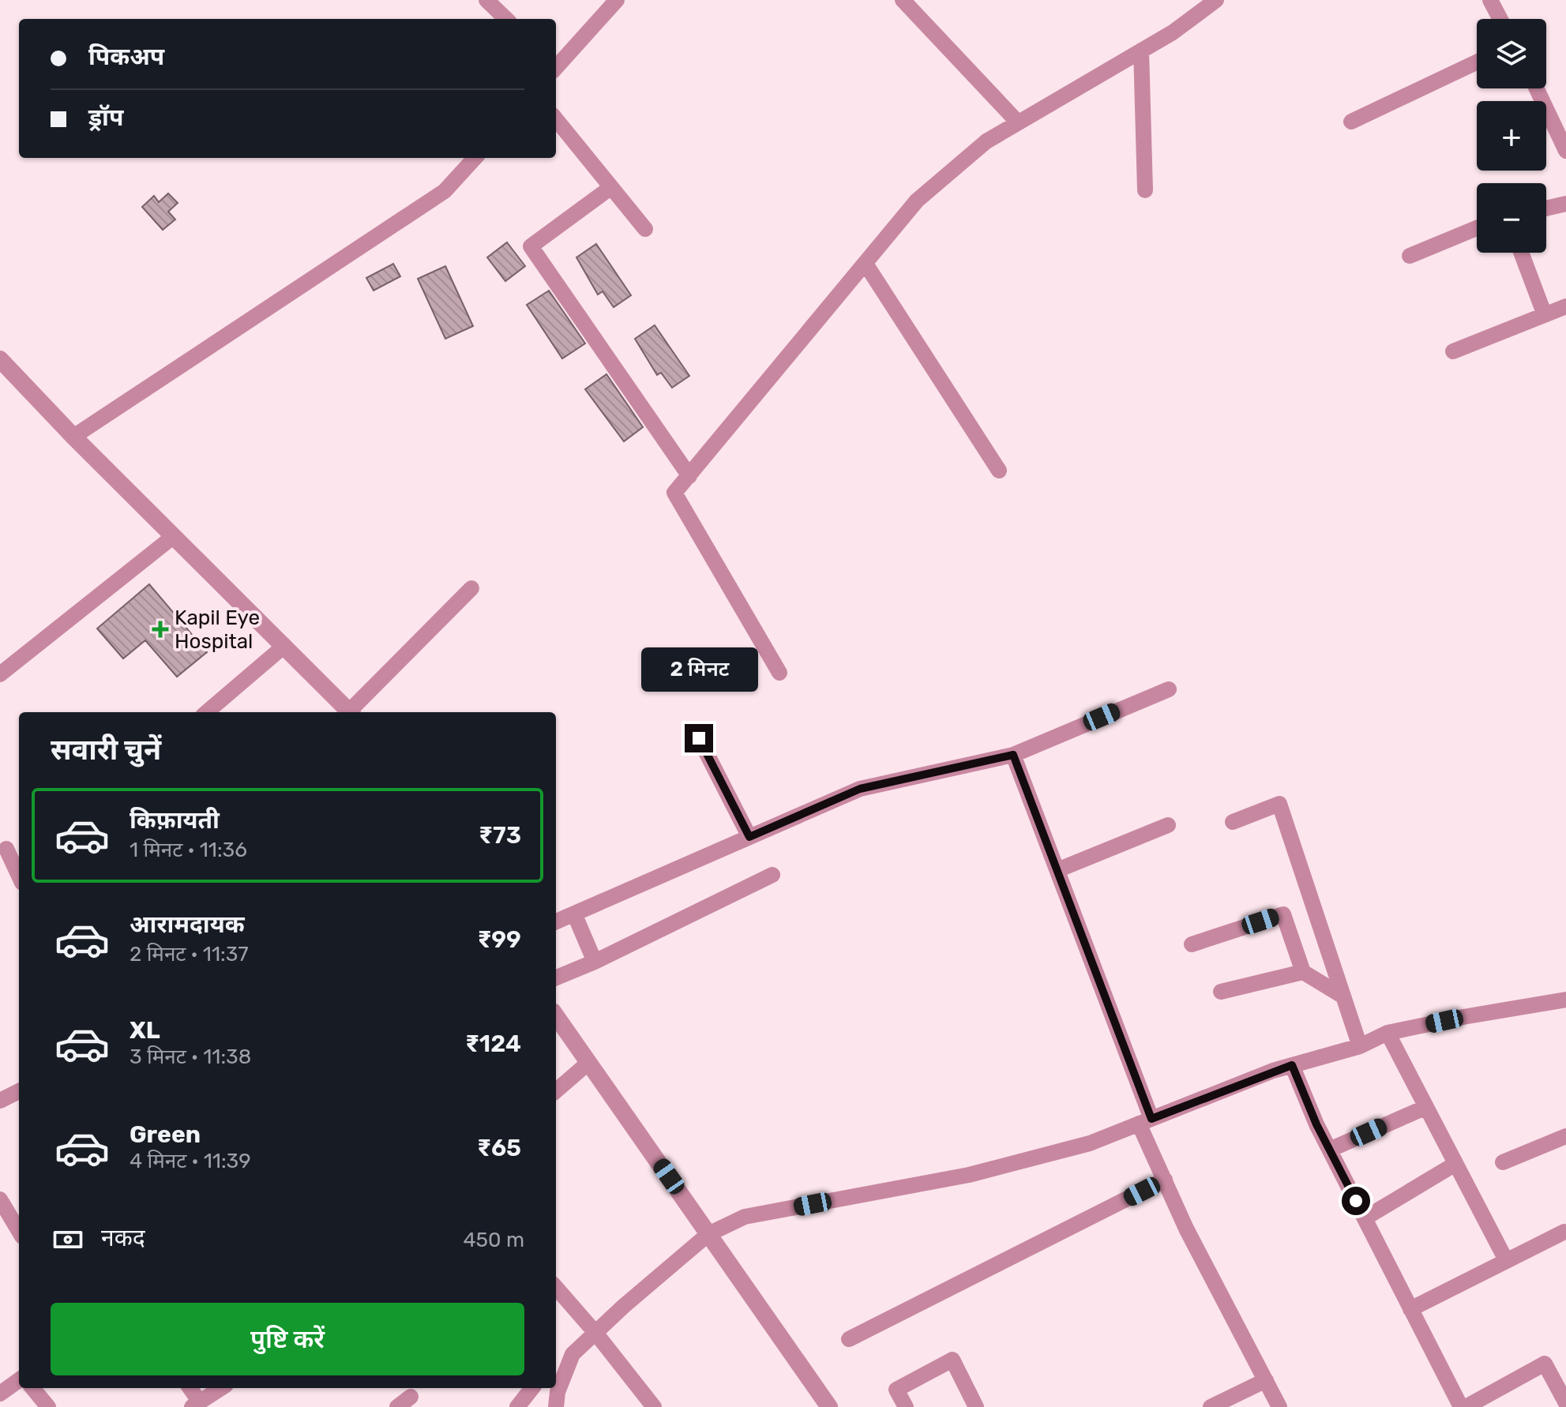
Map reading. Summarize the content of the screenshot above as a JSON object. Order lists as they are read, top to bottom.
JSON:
{
  "places": {
    "health": ["Kapil Eye Hospital"]
  },
  "page": {
    "map_buttons": ["+", "−"],
    "banner": ["पिकअप", "ड्रॉप"],
    "bubble": "2 मिनट",
    "heading": "सवारी चुनें",
    "list": [
      {
        "name": "किफ़ायती",
        "note": "1 मिनट · 11:36",
        "value": "₹73"
      },
      {
        "name": "आरामदायक",
        "note": "2 मिनट · 11:37",
        "value": "₹99"
      },
      {
        "name": "XL",
        "note": "3 मिनट · 11:38",
        "value": "₹124"
      },
      {
        "name": "Green",
        "note": "4 मिनट · 11:39",
        "value": "₹65"
      }
    ],
    "pay": ["नकद", "450 m"],
    "buttons": "पुष्टि करें"
  }
}
